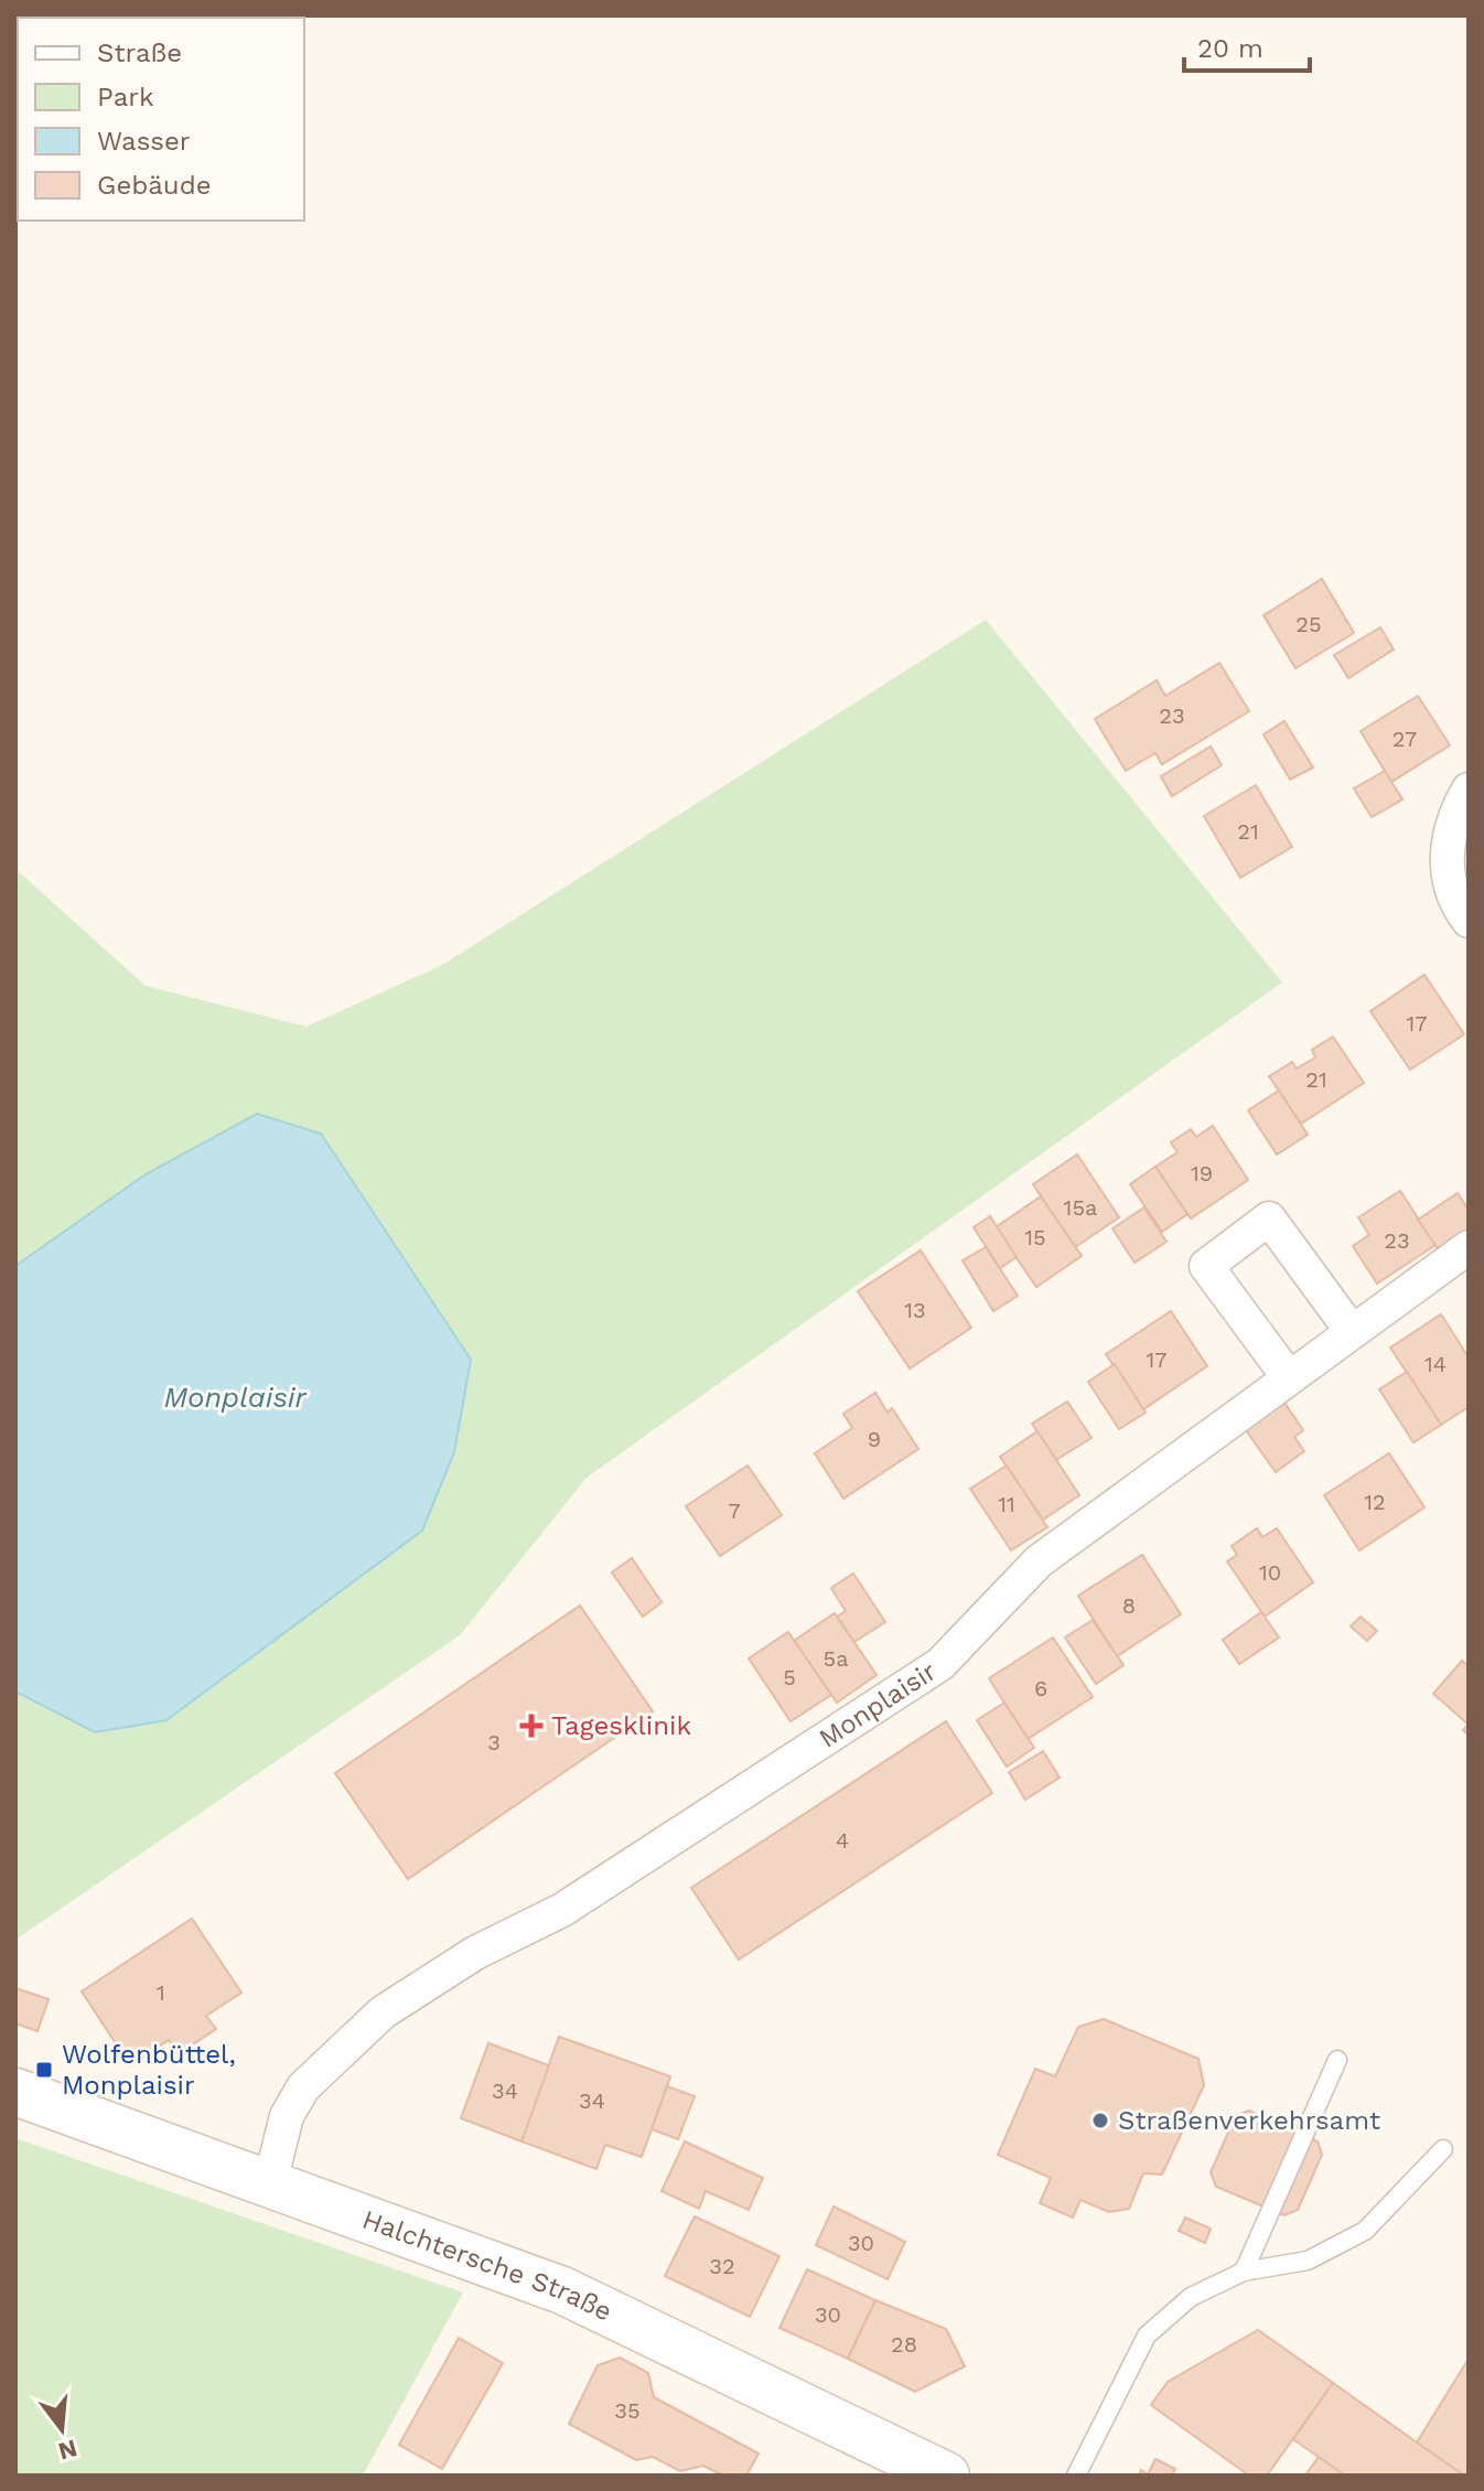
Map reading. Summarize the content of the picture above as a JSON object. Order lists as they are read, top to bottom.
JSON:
{
  "streets": {
    "main road": ["Halchtersche Straße"],
    "street": ["Monplaisir"]
  },
  "crossings": [
    ["Monplaisir", "Halchtersche Straße"]
  ],
  "water": ["Monplaisir"],
  "places": {
    "health": ["Tagesklinik"],
    "transit": ["Wolfenbüttel, Monplaisir"],
    "other": ["Straßenverkehrsamt"]
  },
  "house_numbers": [
    "25",
    "23",
    "27",
    "21",
    "17",
    "21",
    "19",
    "15a",
    "15",
    "23",
    "13",
    "17",
    "14",
    "9",
    "12",
    "11",
    "7",
    "10",
    "8",
    "5a",
    "5",
    "6",
    "3",
    "4",
    "1",
    "34",
    "34",
    "30",
    "32",
    "30",
    "28",
    "35"
  ],
  "legend": [
    "Straße",
    "Park",
    "Wasser",
    "Gebäude"
  ],
  "scale_bar": "20 m",
  "north": "bottom"
}
